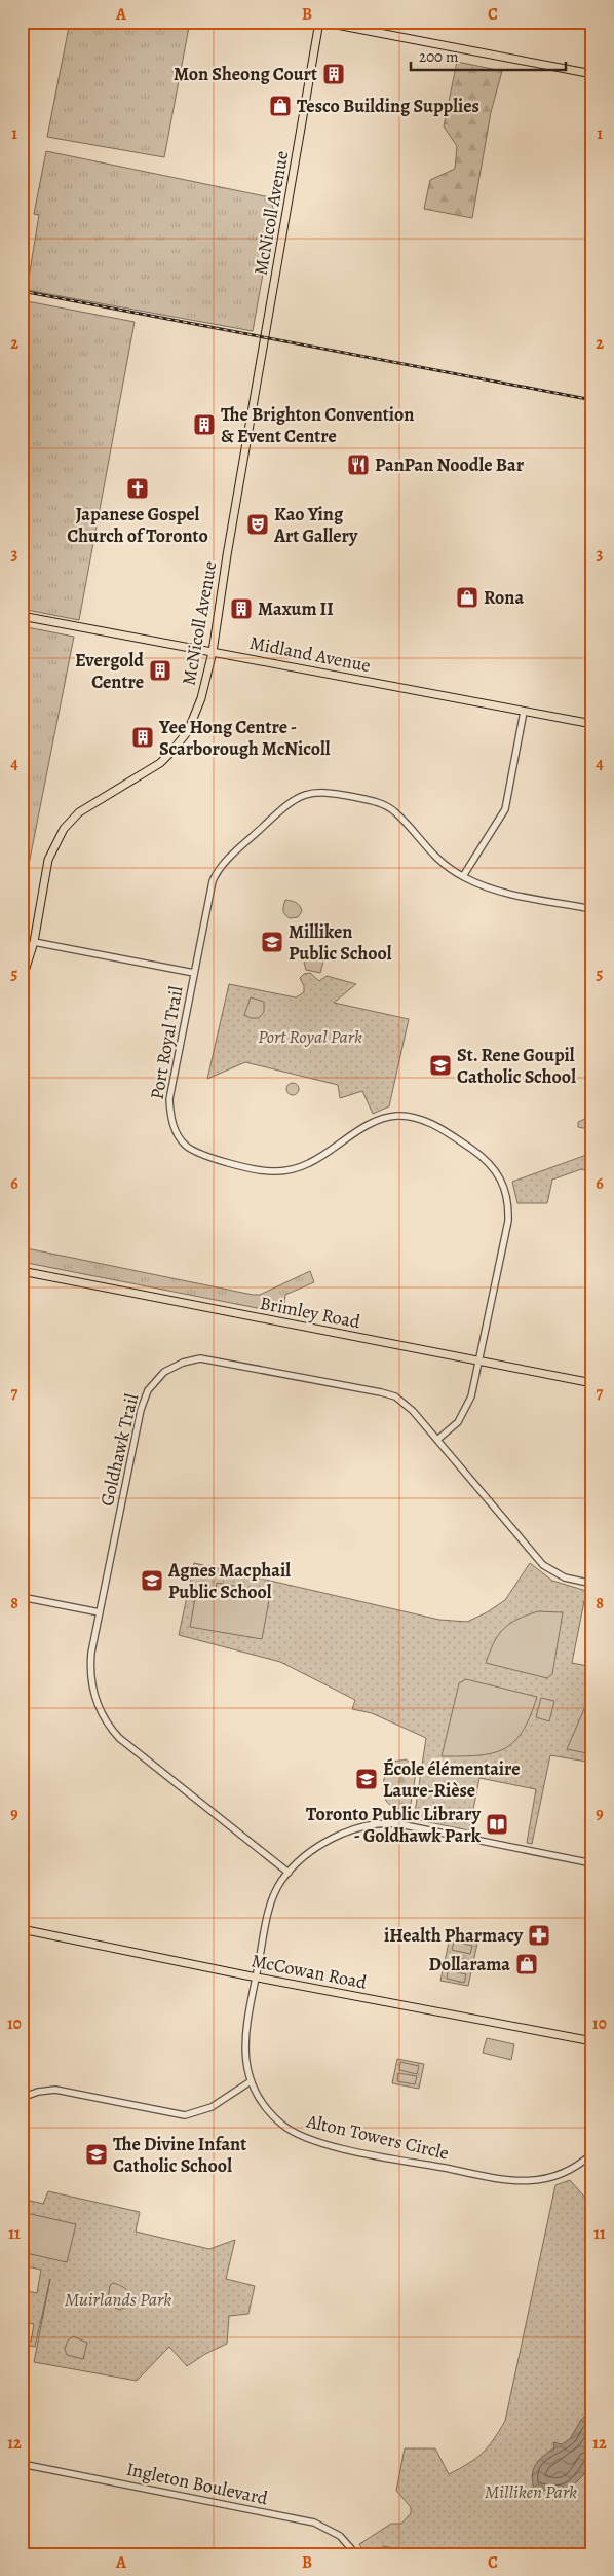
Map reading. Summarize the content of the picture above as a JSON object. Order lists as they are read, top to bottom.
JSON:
{
  "streets": {
    "main road": [
      "McNicoll Avenue",
      "Midland Avenue",
      "Brimley Road",
      "McCowan Road"
    ],
    "street": [
      "Port Royal Trail",
      "Goldhawk Trail",
      "Alton Towers Circle",
      "Ingleton Boulevard"
    ]
  },
  "crossings": [
    ["McNicoll Avenue", "Midland Avenue"],
    ["Port Royal Trail", "Brimley Road"],
    ["Port Royal Trail", "Goldhawk Trail"],
    ["Goldhawk Trail", "Alton Towers Circle"],
    ["McCowan Road", "Alton Towers Circle"]
  ],
  "parks": ["Port Royal Park", "Muirlands Park", "Milliken Park"],
  "places": {
    "building": [
      "Mon Sheong Court",
      "The Brighton Convention & Event Centre",
      "Maxum II",
      "Evergold Centre",
      "Yee Hong Centre - Scarborough McNicoll"
    ],
    "shop": ["Tesco Building Supplies", "Rona", "Dollarama"],
    "restaurant": ["PanPan Noodle Bar"],
    "church": ["Japanese Gospel Church of Toronto"],
    "theatre": ["Kao Ying Art Gallery"],
    "school or university": [
      "Milliken Public School",
      "St. Rene Goupil Catholic School",
      "Agnes Macphail Public School",
      "École élémentaire Laure-Rièse",
      "The Divine Infant Catholic School"
    ],
    "library": ["Toronto Public Library - Goldhawk Park"],
    "pharmacy": ["iHealth Pharmacy"]
  },
  "scale_bar": "200 m",
  "grid": {
    "columns": ["A", "B", "C"],
    "rows": [
      "1",
      "2",
      "3",
      "4",
      "5",
      "6",
      "7",
      "8",
      "9",
      "10",
      "11",
      "12"
    ]
  }
}
